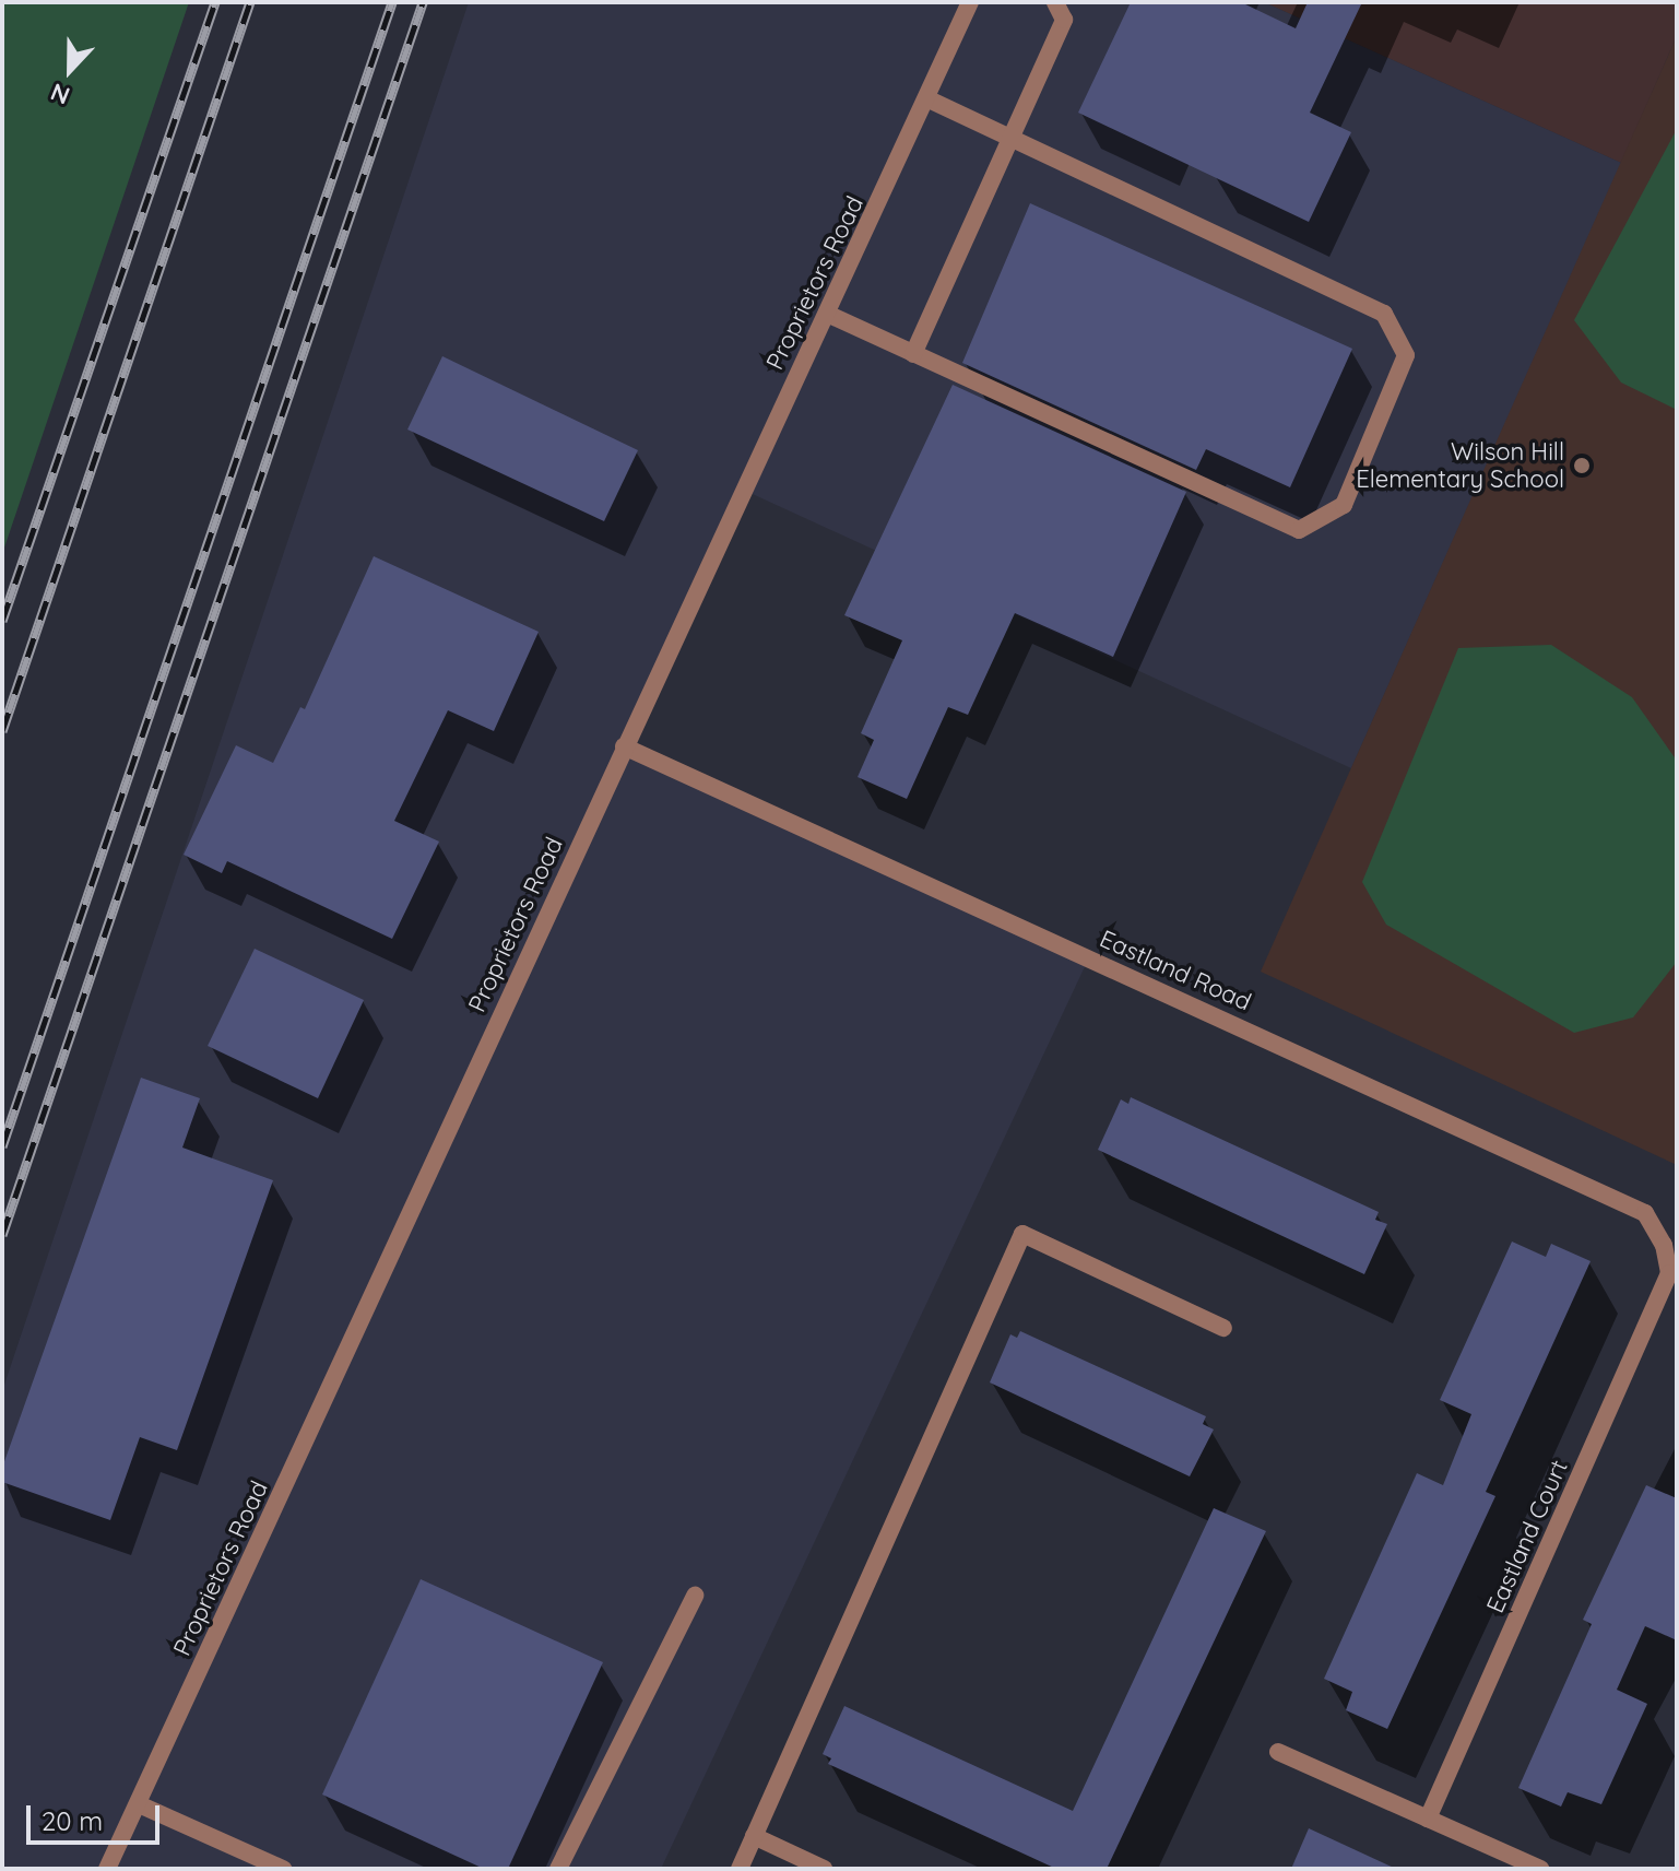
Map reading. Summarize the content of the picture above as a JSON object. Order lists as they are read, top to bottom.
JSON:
{
  "streets": {
    "street": ["Proprietors Road", "Eastland Road", "Eastland Court"]
  },
  "crossings": [
    ["Proprietors Road", "Eastland Road"],
    ["Eastland Road", "Eastland Court"]
  ],
  "places": ["Wilson Hill Elementary School"],
  "scale_bar": "20 m",
  "north": "bottom"
}
